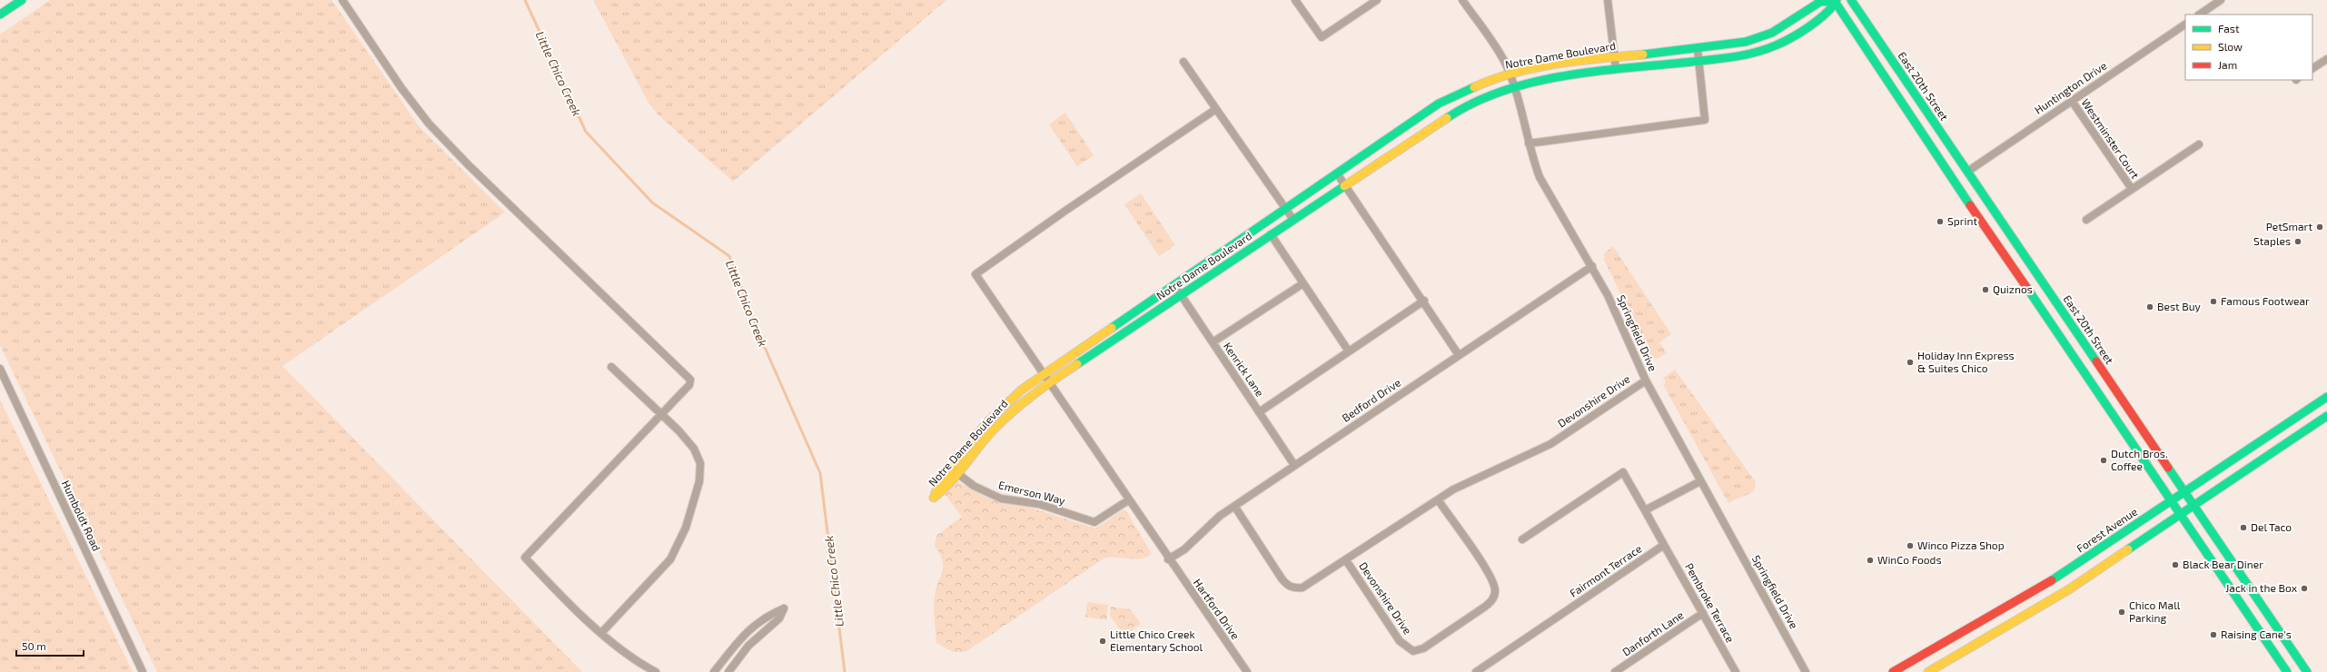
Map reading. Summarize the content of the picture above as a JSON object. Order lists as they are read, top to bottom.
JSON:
{
  "streets": {
    "street": [
      "Notre Dame Boulevard",
      "East 20th Street",
      "Huntington Drive",
      "Westminster Court",
      "Springfield Drive",
      "Kenrick Lane",
      "Bedford Drive",
      "Devonshire Drive",
      "Emerson Way",
      "Humboldt Road",
      "Forest Avenue",
      "Fairmont Terrace",
      "Pembroke Terrace",
      "Hartford Drive",
      "Danforth Lane"
    ]
  },
  "crossings": [
    ["Notre Dame Boulevard", "Springfield Drive"],
    ["Notre Dame Boulevard", "Kenrick Lane"],
    ["Notre Dame Boulevard", "Emerson Way"],
    ["Notre Dame Boulevard", "Hartford Drive"],
    ["East 20th Street", "Huntington Drive"],
    ["East 20th Street", "Forest Avenue"],
    ["Huntington Drive", "Westminster Court"],
    ["Springfield Drive", "Bedford Drive"],
    ["Springfield Drive", "Devonshire Drive"],
    ["Kenrick Lane", "Bedford Drive"],
    ["Bedford Drive", "Hartford Drive"],
    ["Emerson Way", "Hartford Drive"],
    ["Fairmont Terrace", "Pembroke Terrace"],
    ["Pembroke Terrace", "Danforth Lane"]
  ],
  "water": ["Little Chico Creek"],
  "places": [
    "Sprint",
    "PetSmart",
    "Staples",
    "Quiznos",
    "Famous Footwear",
    "Best Buy",
    "Holiday Inn Express & Suites Chico",
    "Dutch Bros. Coffee",
    "Del Taco",
    "Winco Pizza Shop",
    "WinCo Foods",
    "Black Bear Diner",
    "Jack in the Box",
    "Chico Mall Parking",
    "Raising Cane's",
    "Little Chico Creek Elementary School"
  ],
  "legend": ["Fast", "Slow", "Jam"],
  "scale_bar": "50 m"
}
